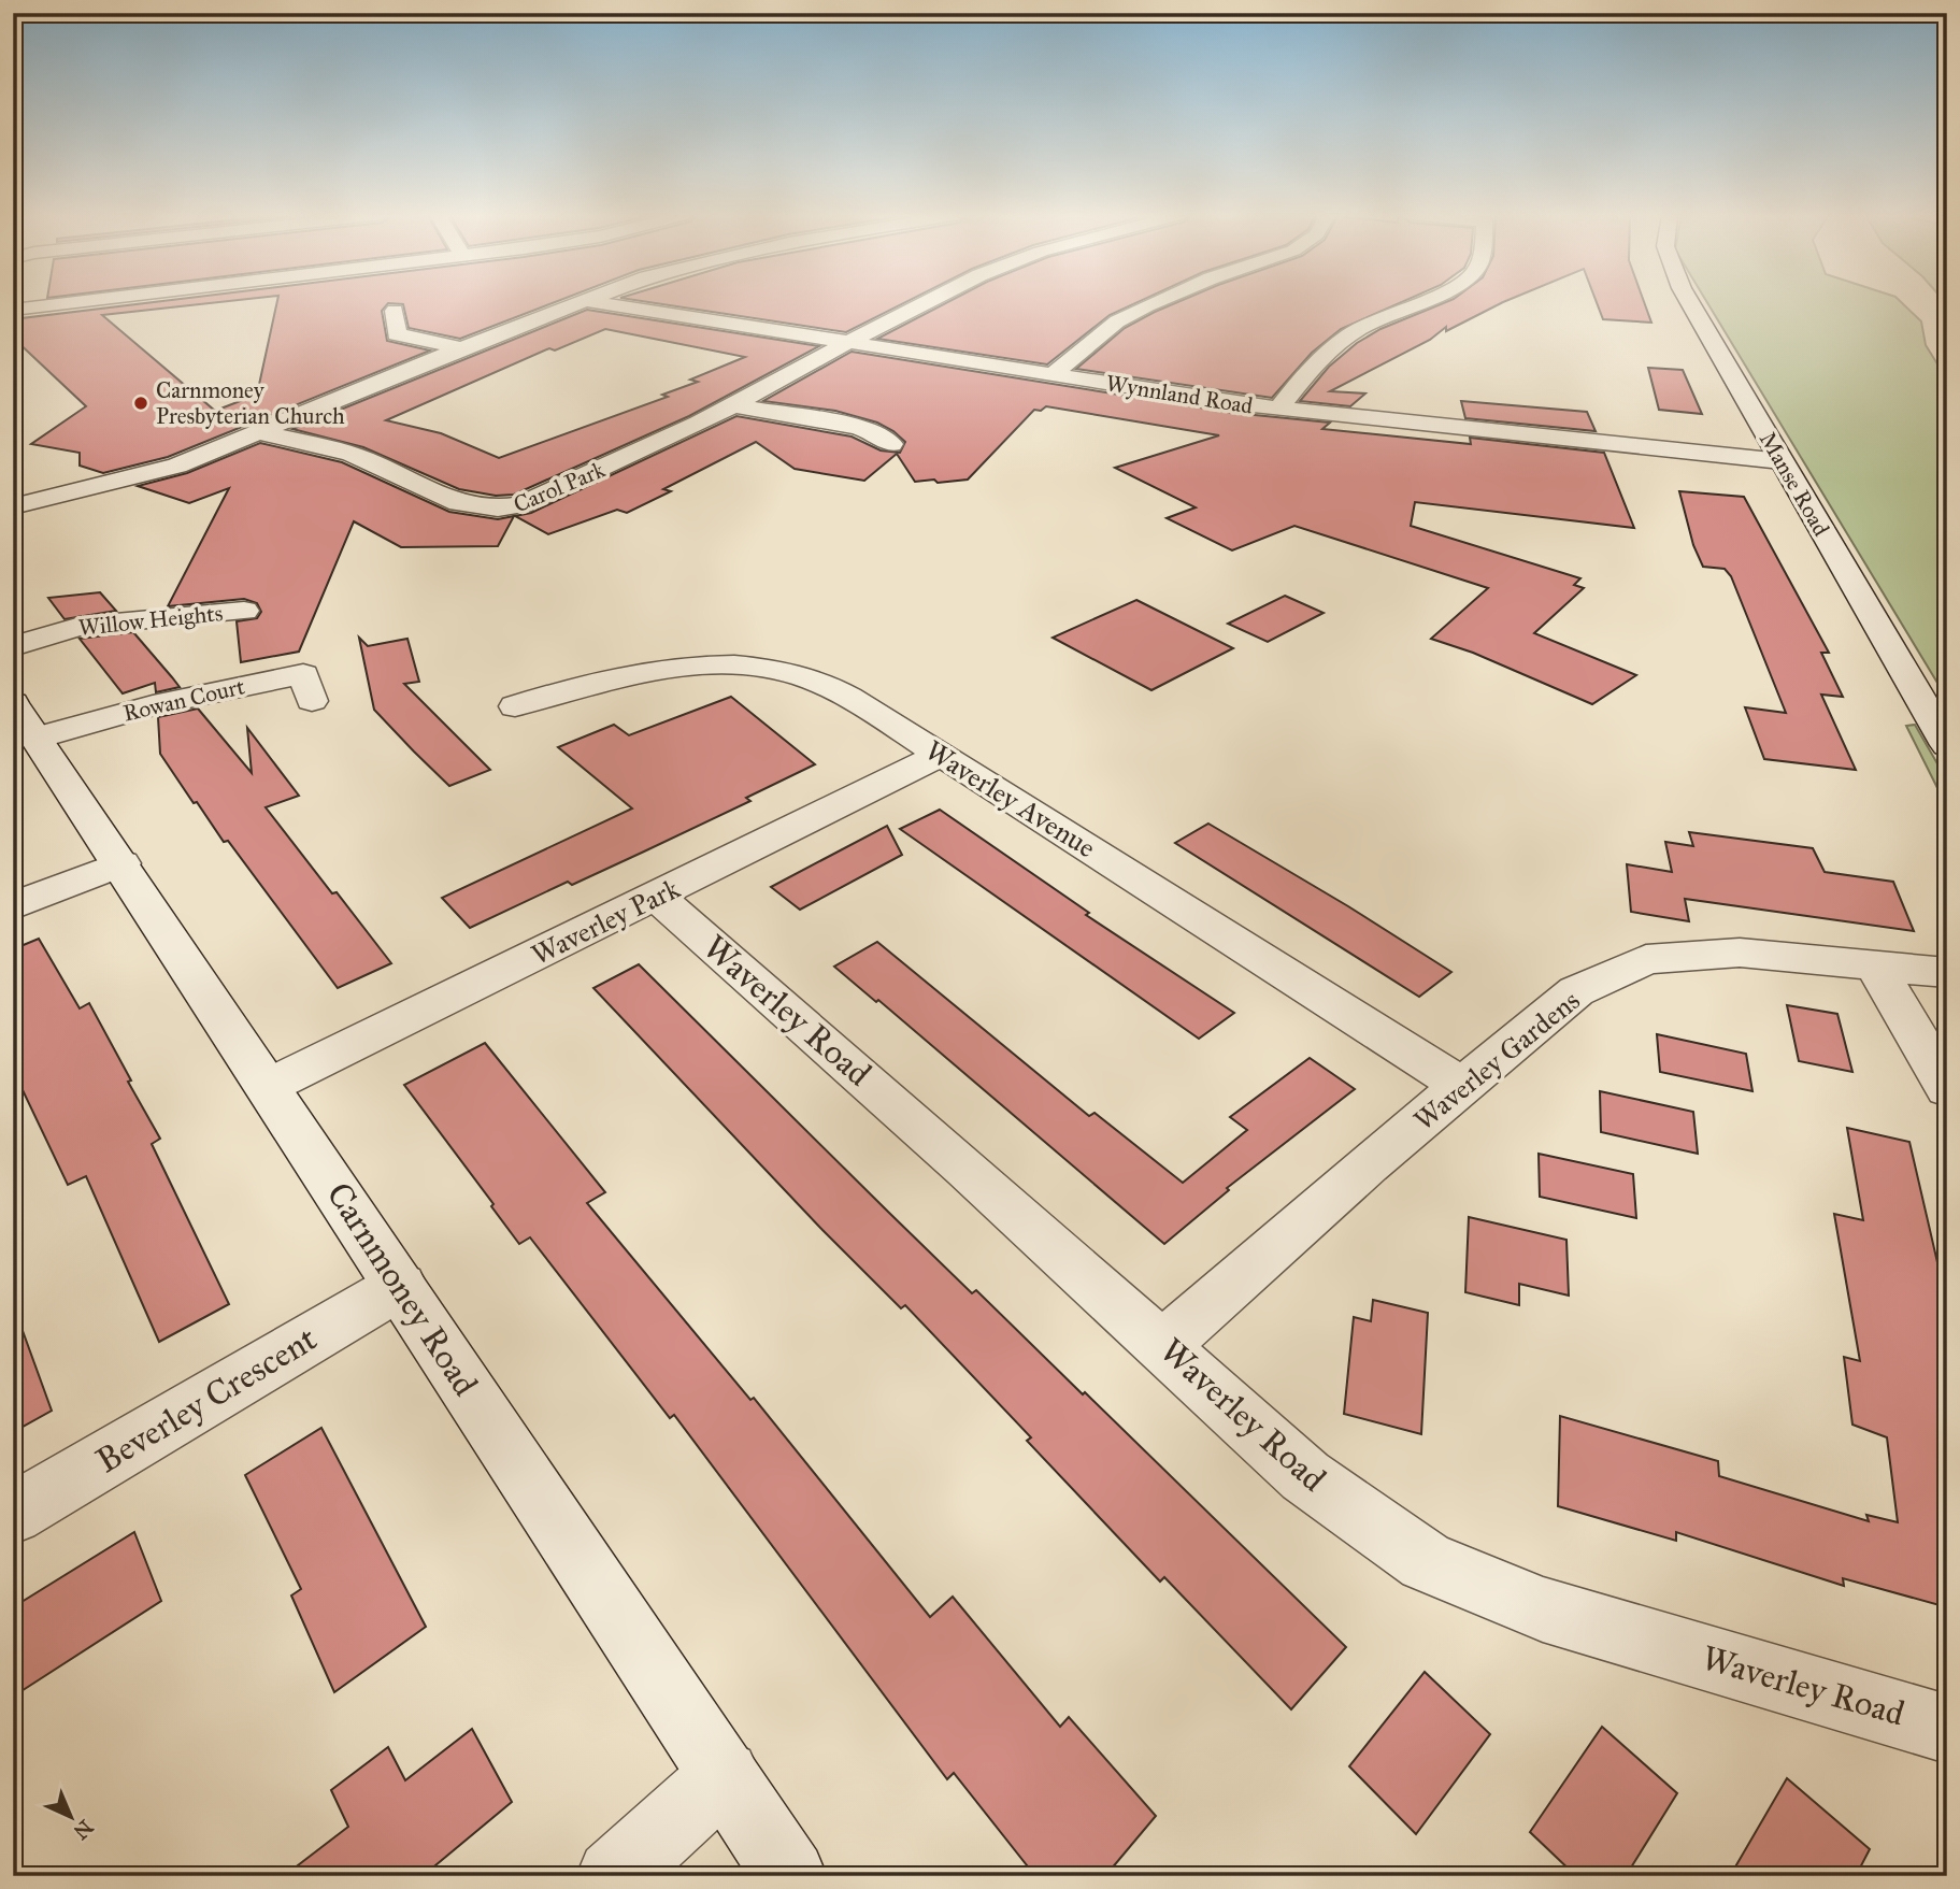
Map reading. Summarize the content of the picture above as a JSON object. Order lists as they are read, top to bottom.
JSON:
{
  "streets": {
    "street": [
      "Wynnland Road",
      "Manse Road",
      "Carol Park",
      "Willow Heights",
      "Rowan Court",
      "Waverley Avenue",
      "Waverley Park",
      "Waverley Road",
      "Waverley Gardens",
      "Carnmoney Road",
      "Beverley Crescent"
    ]
  },
  "crossings": [
    ["Wynnland Road", "Manse Road"],
    ["Wynnland Road", "Carol Park"],
    ["Rowan Court", "Carnmoney Road"],
    ["Waverley Avenue", "Waverley Park"],
    ["Waverley Avenue", "Waverley Gardens"],
    ["Waverley Park", "Waverley Road"],
    ["Waverley Park", "Carnmoney Road"],
    ["Waverley Road", "Waverley Gardens"],
    ["Carnmoney Road", "Beverley Crescent"]
  ],
  "places": ["Carnmoney Presbyterian Church"],
  "north": "bottom right"
}
